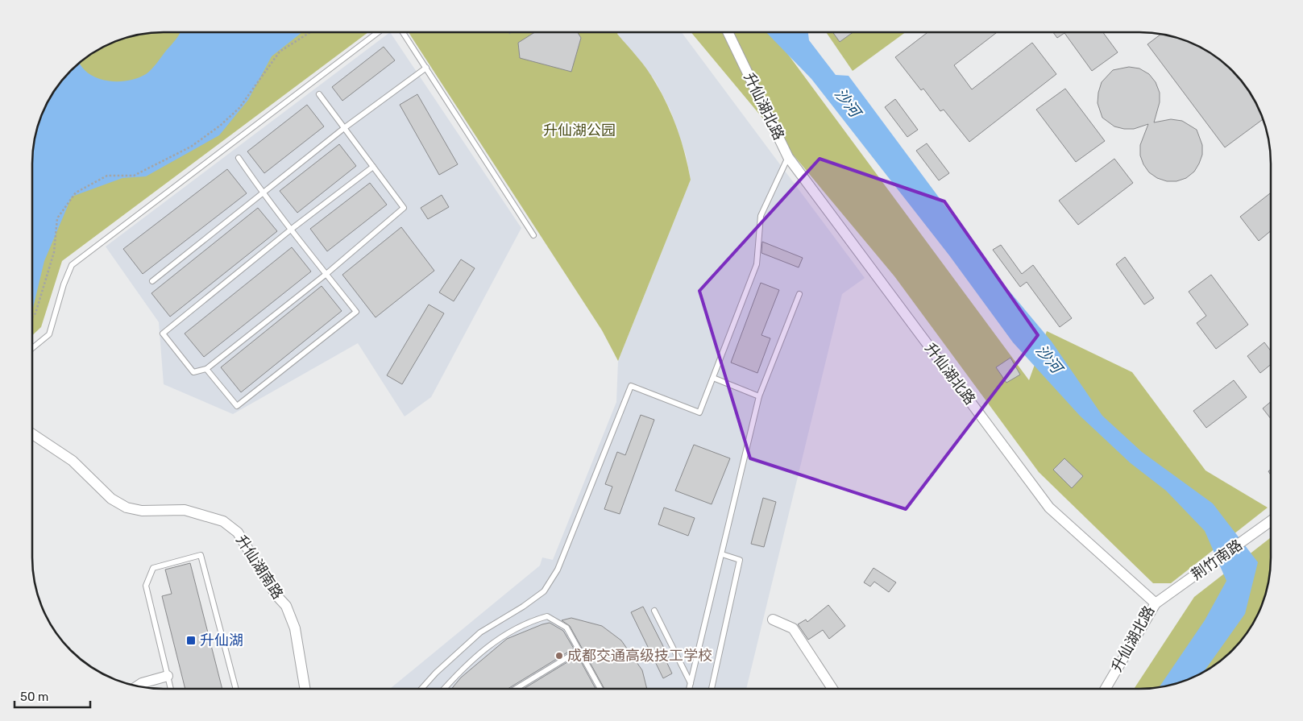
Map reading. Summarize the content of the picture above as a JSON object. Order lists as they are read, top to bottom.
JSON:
{
  "streets": {
    "street": ["升仙湖北路", "荆竹南路", "升仙湖南路"]
  },
  "crossings": [
    ["升仙湖北路", "荆竹南路"]
  ],
  "water": ["沙河"],
  "parks": ["升仙湖公园"],
  "places": {
    "transit": ["升仙湖"],
    "other": ["成都交通高级技工学校"]
  },
  "scale_bar": "50 m"
}
